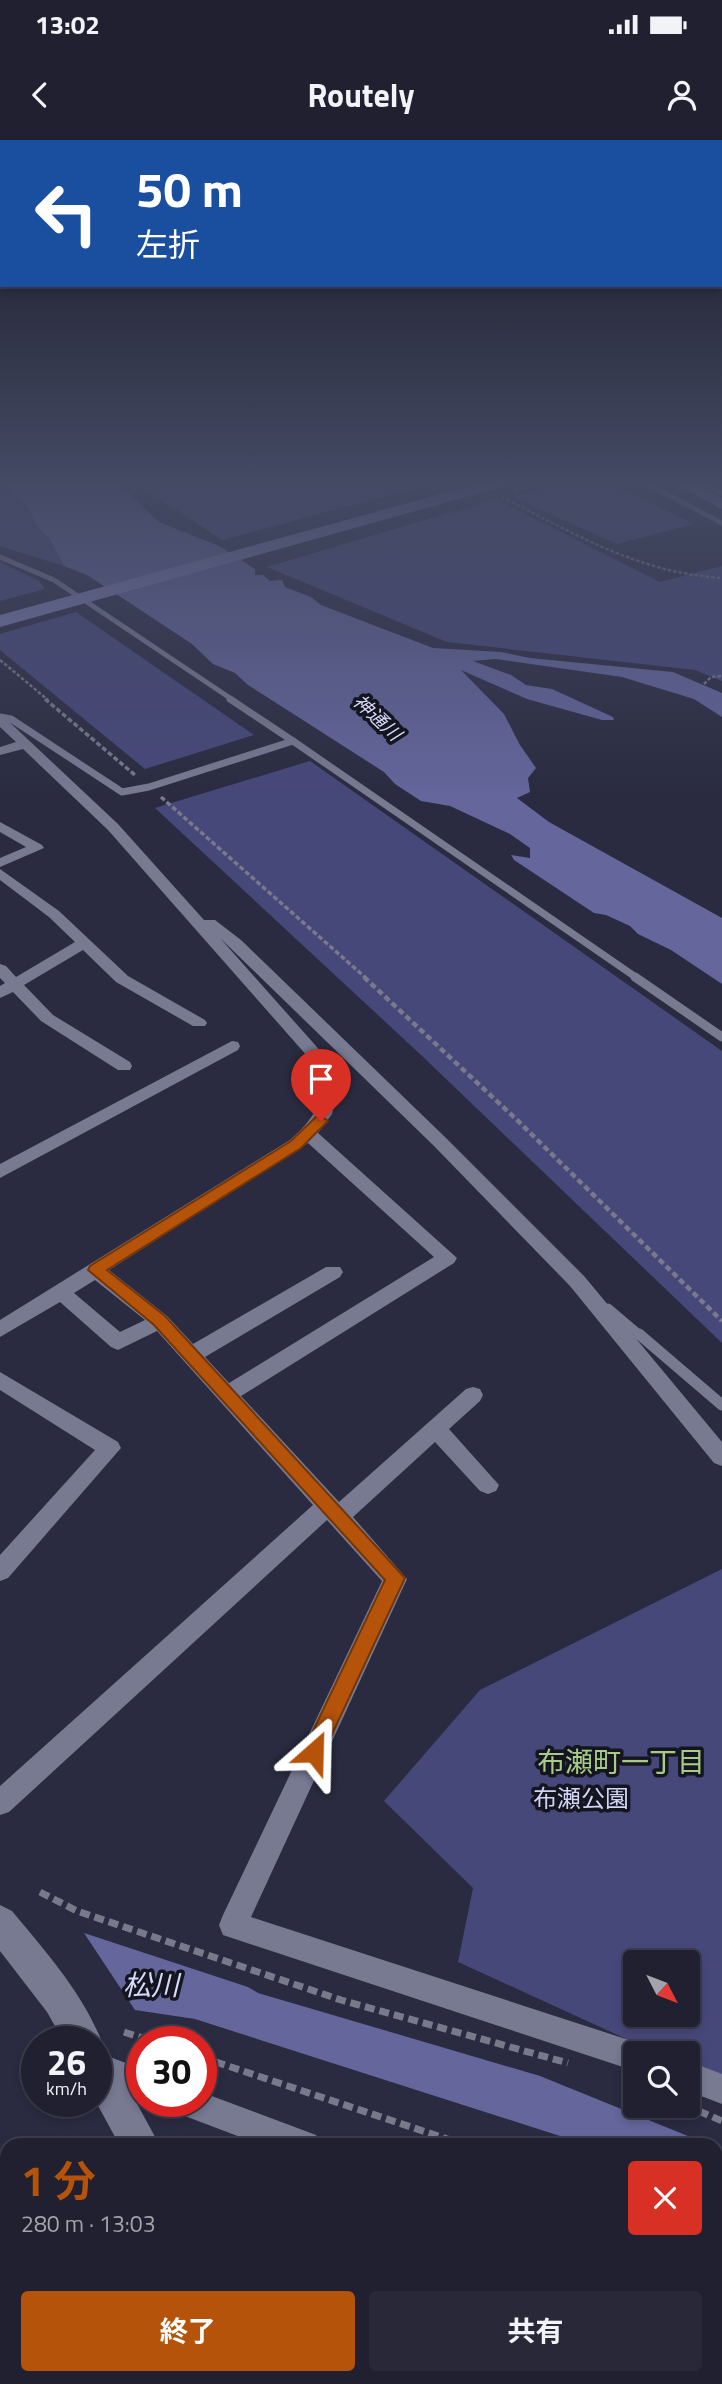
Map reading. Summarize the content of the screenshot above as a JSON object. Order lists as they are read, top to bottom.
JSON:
{
  "districts": ["布瀬町一丁目"],
  "water": ["神通川", "松川"],
  "parks": ["布瀬公園"],
  "north": "bottom right",
  "page": {
    "status": "13:02",
    "header": "Routely",
    "turn": ["50 m", "左折"],
    "speed": "26 km/h",
    "limit": "30",
    "heading": ["1 分", "280 m · 13:03"],
    "buttons": ["終了", "共有"]
  }
}
